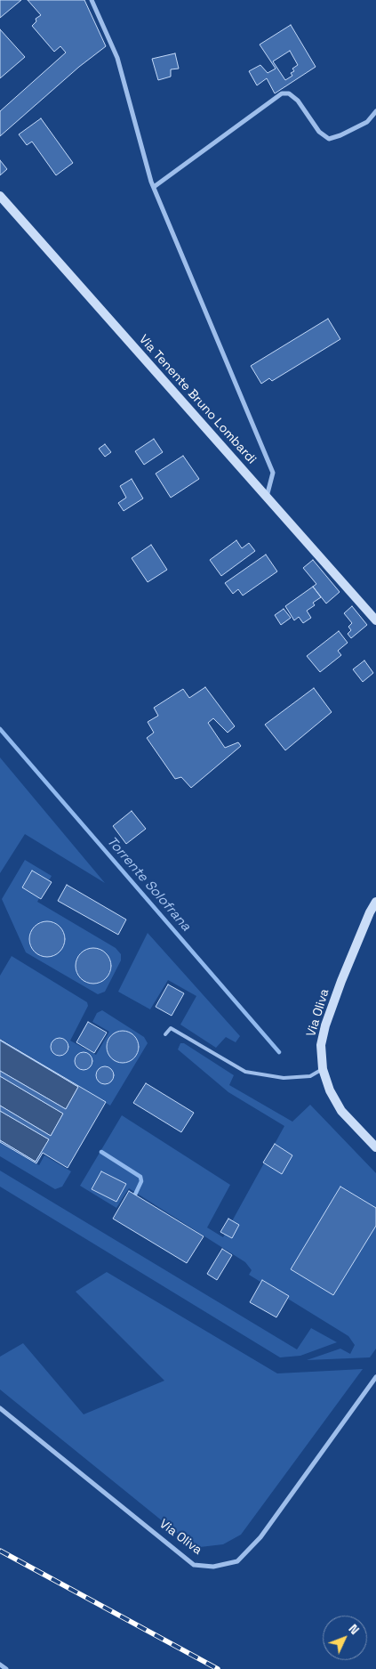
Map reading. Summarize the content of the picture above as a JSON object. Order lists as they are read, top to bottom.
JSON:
{
  "streets": {
    "main road": ["Via Tenente Bruno Lombardi", "Via Oliva"]
  },
  "water": ["Torrente Solofrana"],
  "north": "top right"
}
